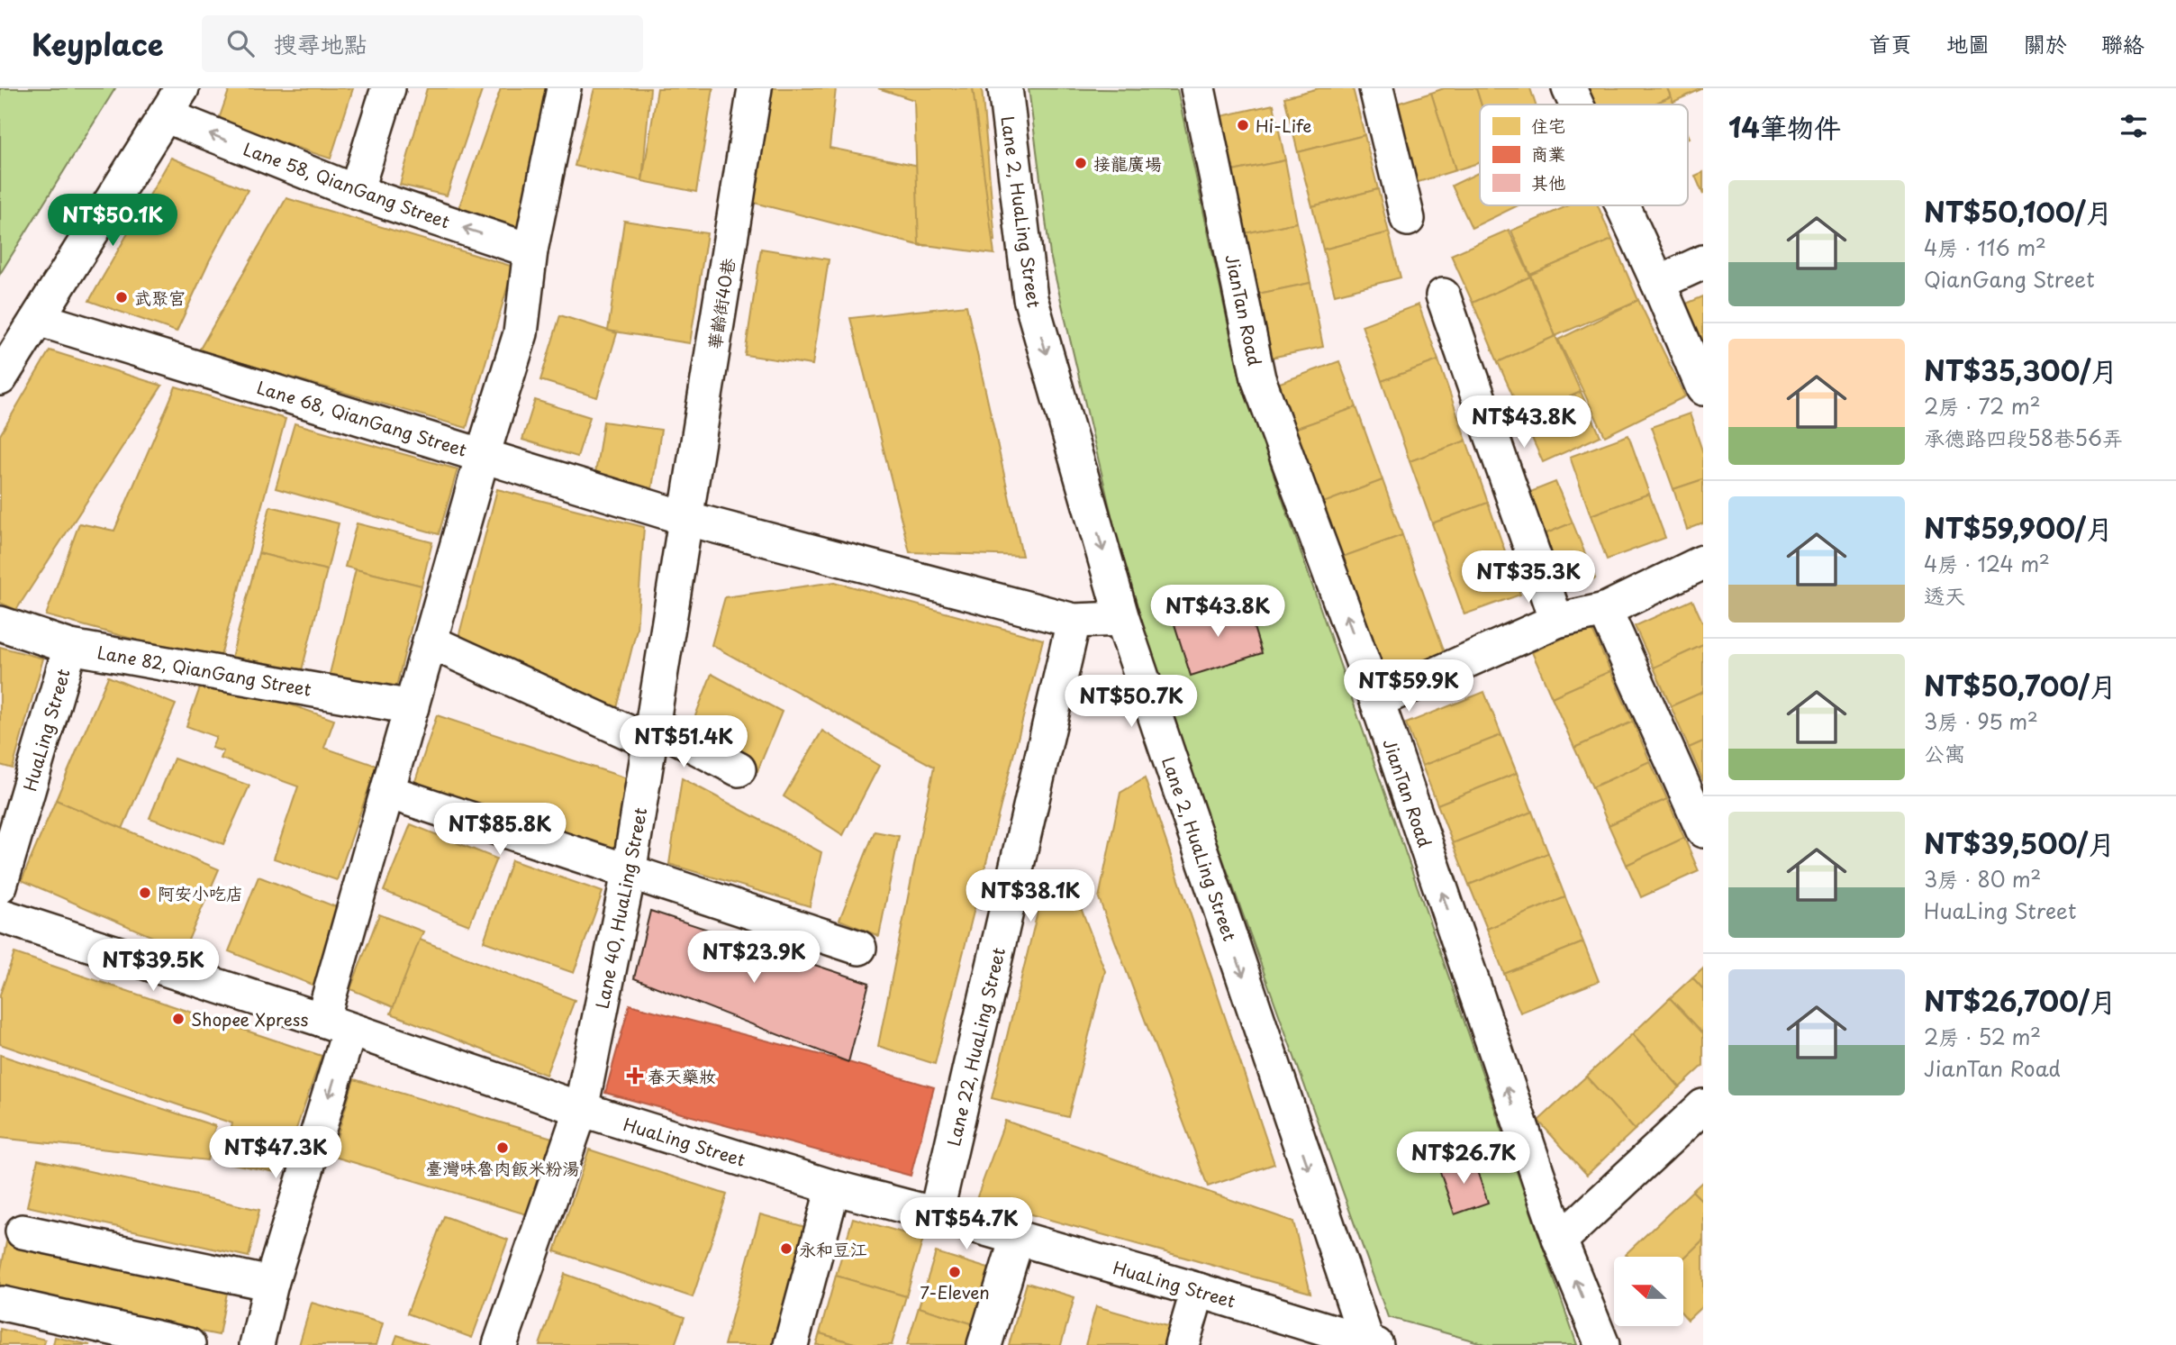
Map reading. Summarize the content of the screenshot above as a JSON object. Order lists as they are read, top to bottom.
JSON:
{
  "streets": {
    "street": [
      "Lane 58, QianGang Street",
      "Lane 2, HuaLing Street",
      "華齡街40巷",
      "JianTan Road",
      "Lane 68, QianGang Street",
      "Lane 82, QianGang Street",
      "HuaLing Street",
      "Lane 40, HuaLing Street",
      "Lane 22, HuaLing Street"
    ]
  },
  "crossings": [
    ["Lane 2, HuaLing Street", "Lane 68, QianGang Street"],
    ["Lane 2, HuaLing Street", "HuaLing Street"],
    ["華齡街40巷", "Lane 68, QianGang Street"],
    ["華齡街40巷", "Lane 40, HuaLing Street"],
    ["Lane 68, QianGang Street", "Lane 40, HuaLing Street"],
    ["Lane 68, QianGang Street", "Lane 22, HuaLing Street"],
    ["Lane 82, QianGang Street", "HuaLing Street"],
    ["HuaLing Street", "Lane 40, HuaLing Street"],
    ["HuaLing Street", "Lane 22, HuaLing Street"]
  ],
  "one_way": ["Lane 58, QianGang Street", "Lane 2, HuaLing Street"],
  "places": {
    "other": [
      "Hi-Life",
      "接龍廣場",
      "武聚宮",
      "阿安小吃店",
      "Shopee Xpress",
      "臺灣味魯肉飯米粉湯",
      "永和豆江",
      "7-Eleven"
    ],
    "health": ["春天藥妝"]
  },
  "legend": ["住宅", "商業", "其他"],
  "north": "left",
  "page": {
    "header": "Keyplace",
    "search": "搜尋地點",
    "nav": [
      "首頁",
      "地圖",
      "關於",
      "聯絡"
    ],
    "heading": "14筆物件",
    "list": [
      {
        "name": "NT$50,100/月",
        "note": "4房 · 116 m² · QianGang Street"
      },
      {
        "name": "NT$35,300/月",
        "note": "2房 · 72 m² · 承德路四段58巷56弄"
      },
      {
        "name": "NT$59,900/月",
        "note": "4房 · 124 m² · 透天"
      },
      {
        "name": "NT$50,700/月",
        "note": "3房 · 95 m² · 公寓"
      },
      {
        "name": "NT$39,500/月",
        "note": "3房 · 80 m² · HuaLing Street"
      },
      {
        "name": "NT$26,700/月",
        "note": "2房 · 52 m² · JianTan Road"
      }
    ],
    "price": [
      "NT$50.1K",
      "NT$43.8K",
      "NT$35.3K",
      "NT$43.8K",
      "NT$59.9K",
      "NT$50.7K",
      "NT$51.4K",
      "NT$85.8K",
      "NT$38.1K",
      "NT$23.9K",
      "NT$39.5K",
      "NT$47.3K",
      "NT$26.7K",
      "NT$54.7K"
    ]
  }
}
